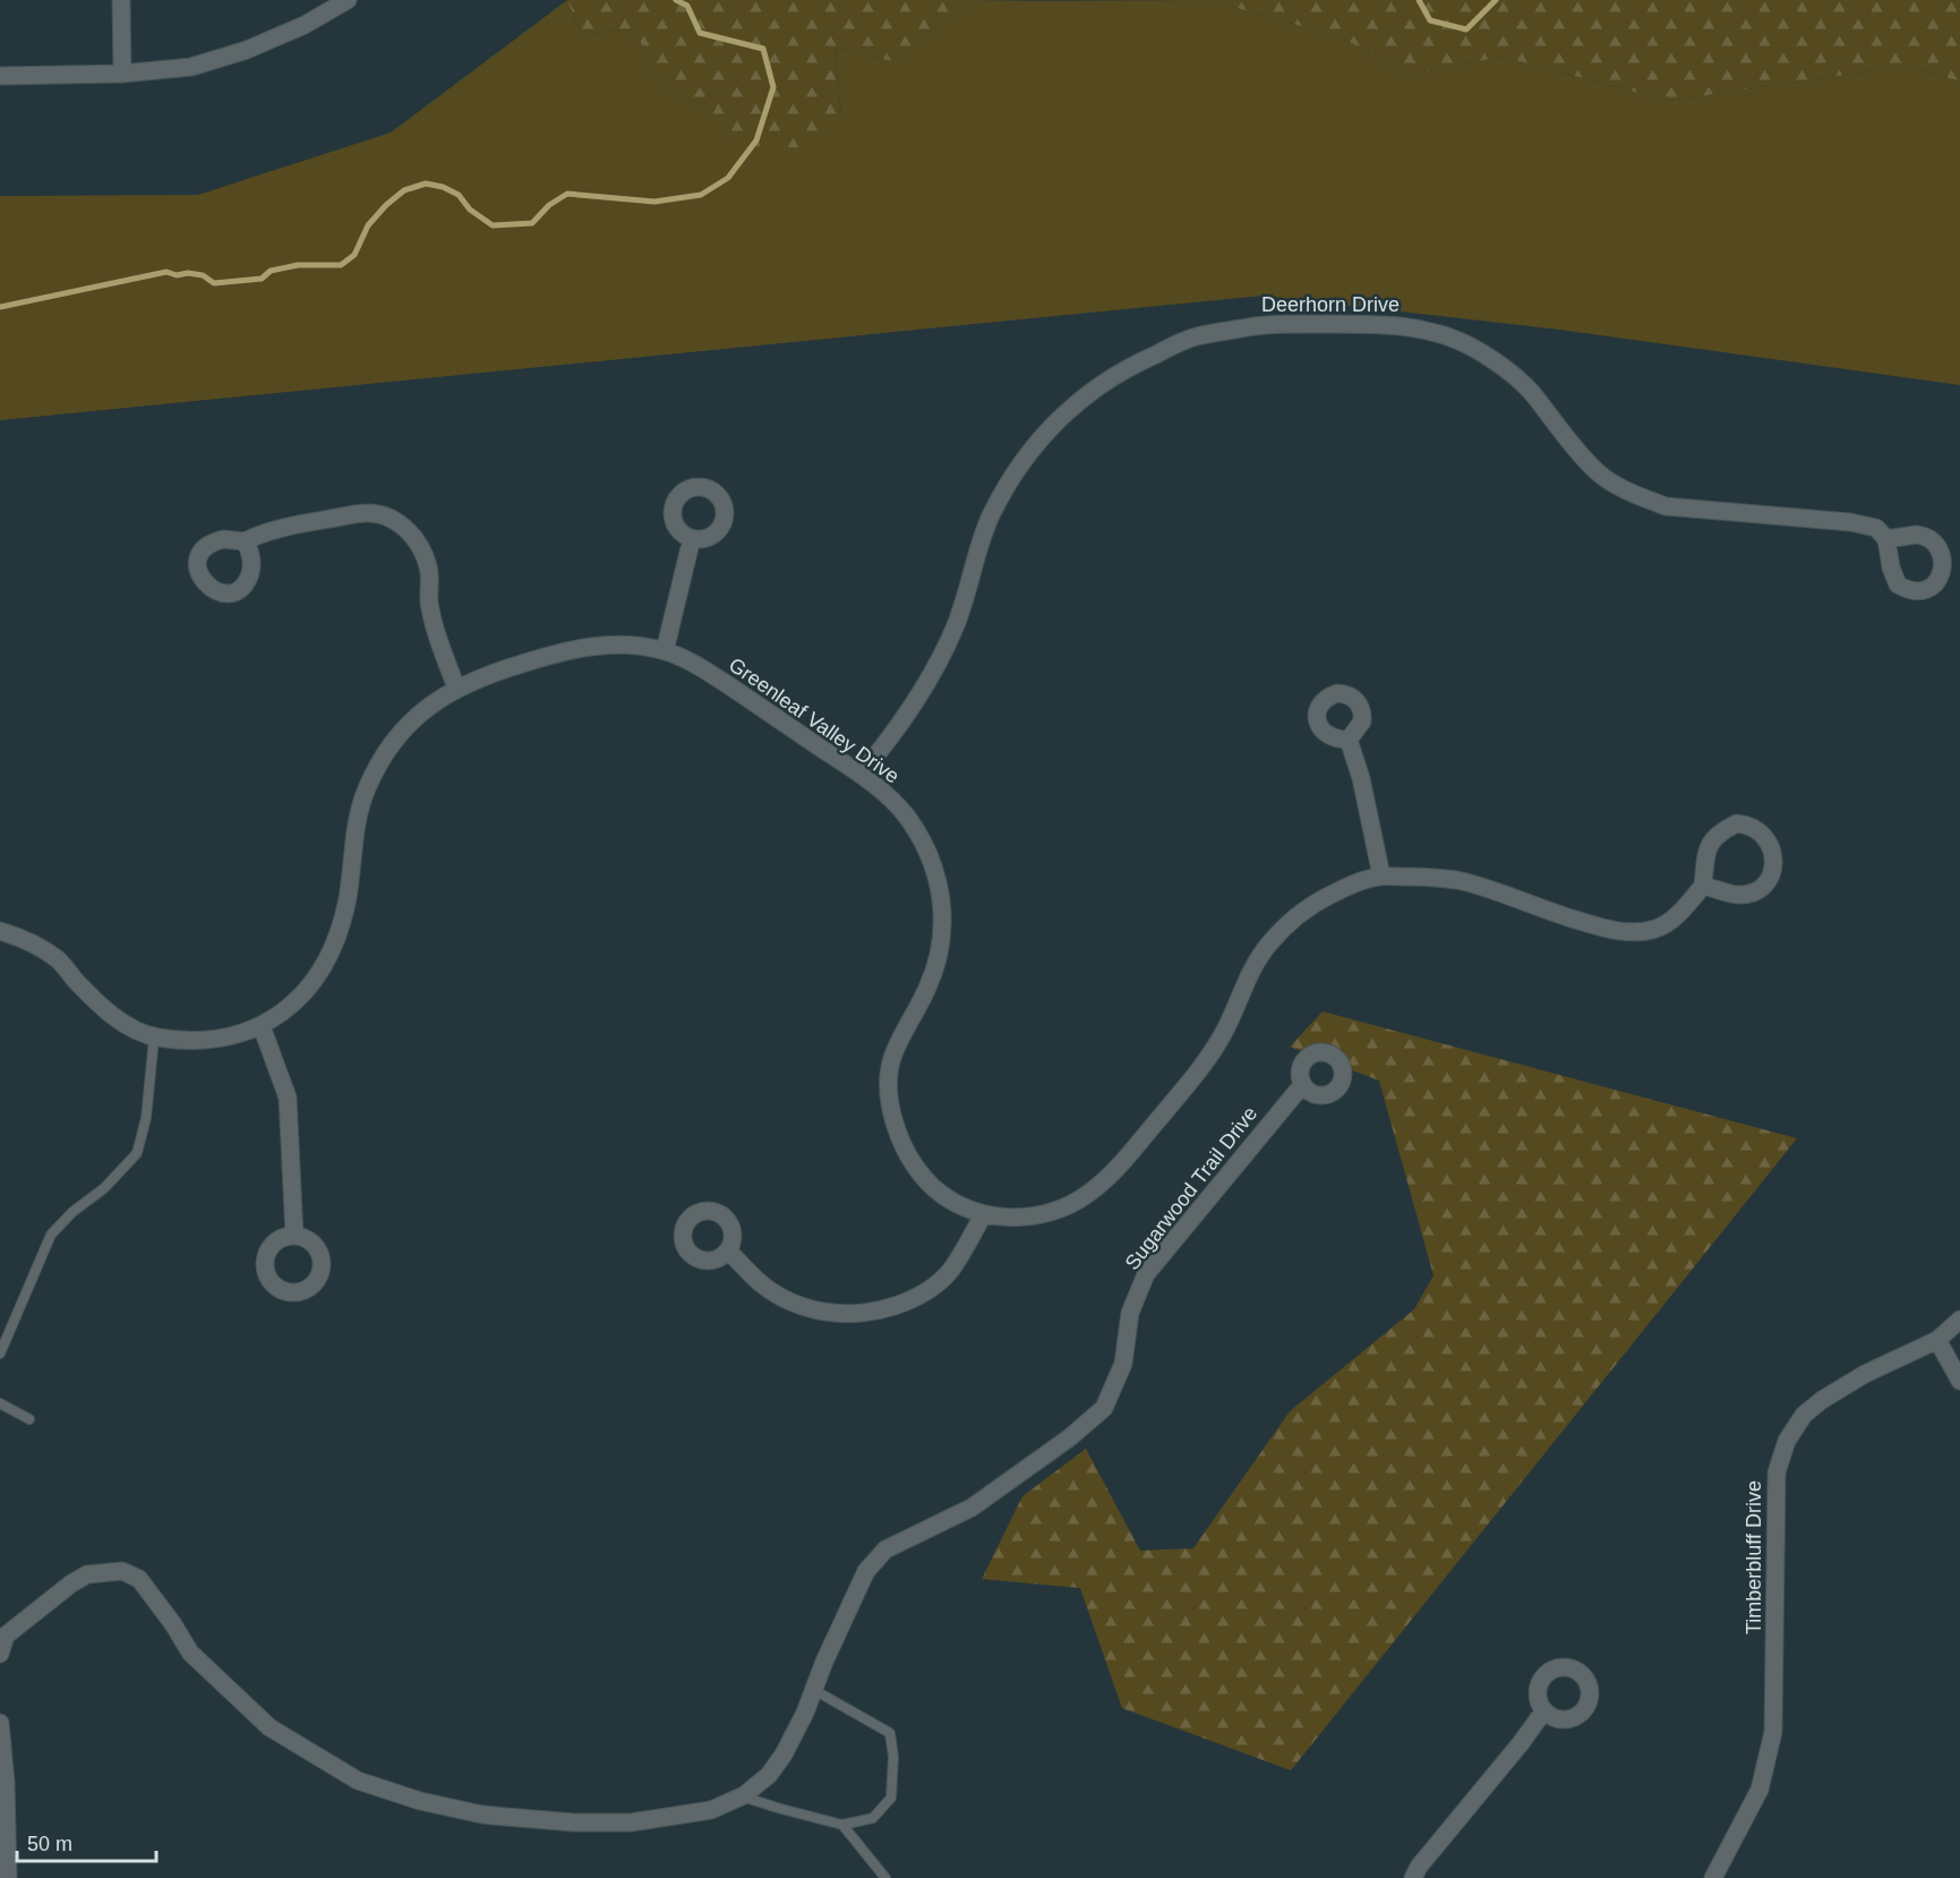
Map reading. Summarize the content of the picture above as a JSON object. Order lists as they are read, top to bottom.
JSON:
{
  "streets": {
    "street": [
      "Deerhorn Drive",
      "Greenleaf Valley Drive",
      "Sugarwood Trail Drive",
      "Timberbluff Drive"
    ]
  },
  "crossings": [
    ["Deerhorn Drive", "Greenleaf Valley Drive"]
  ],
  "scale_bar": "50 m"
}
